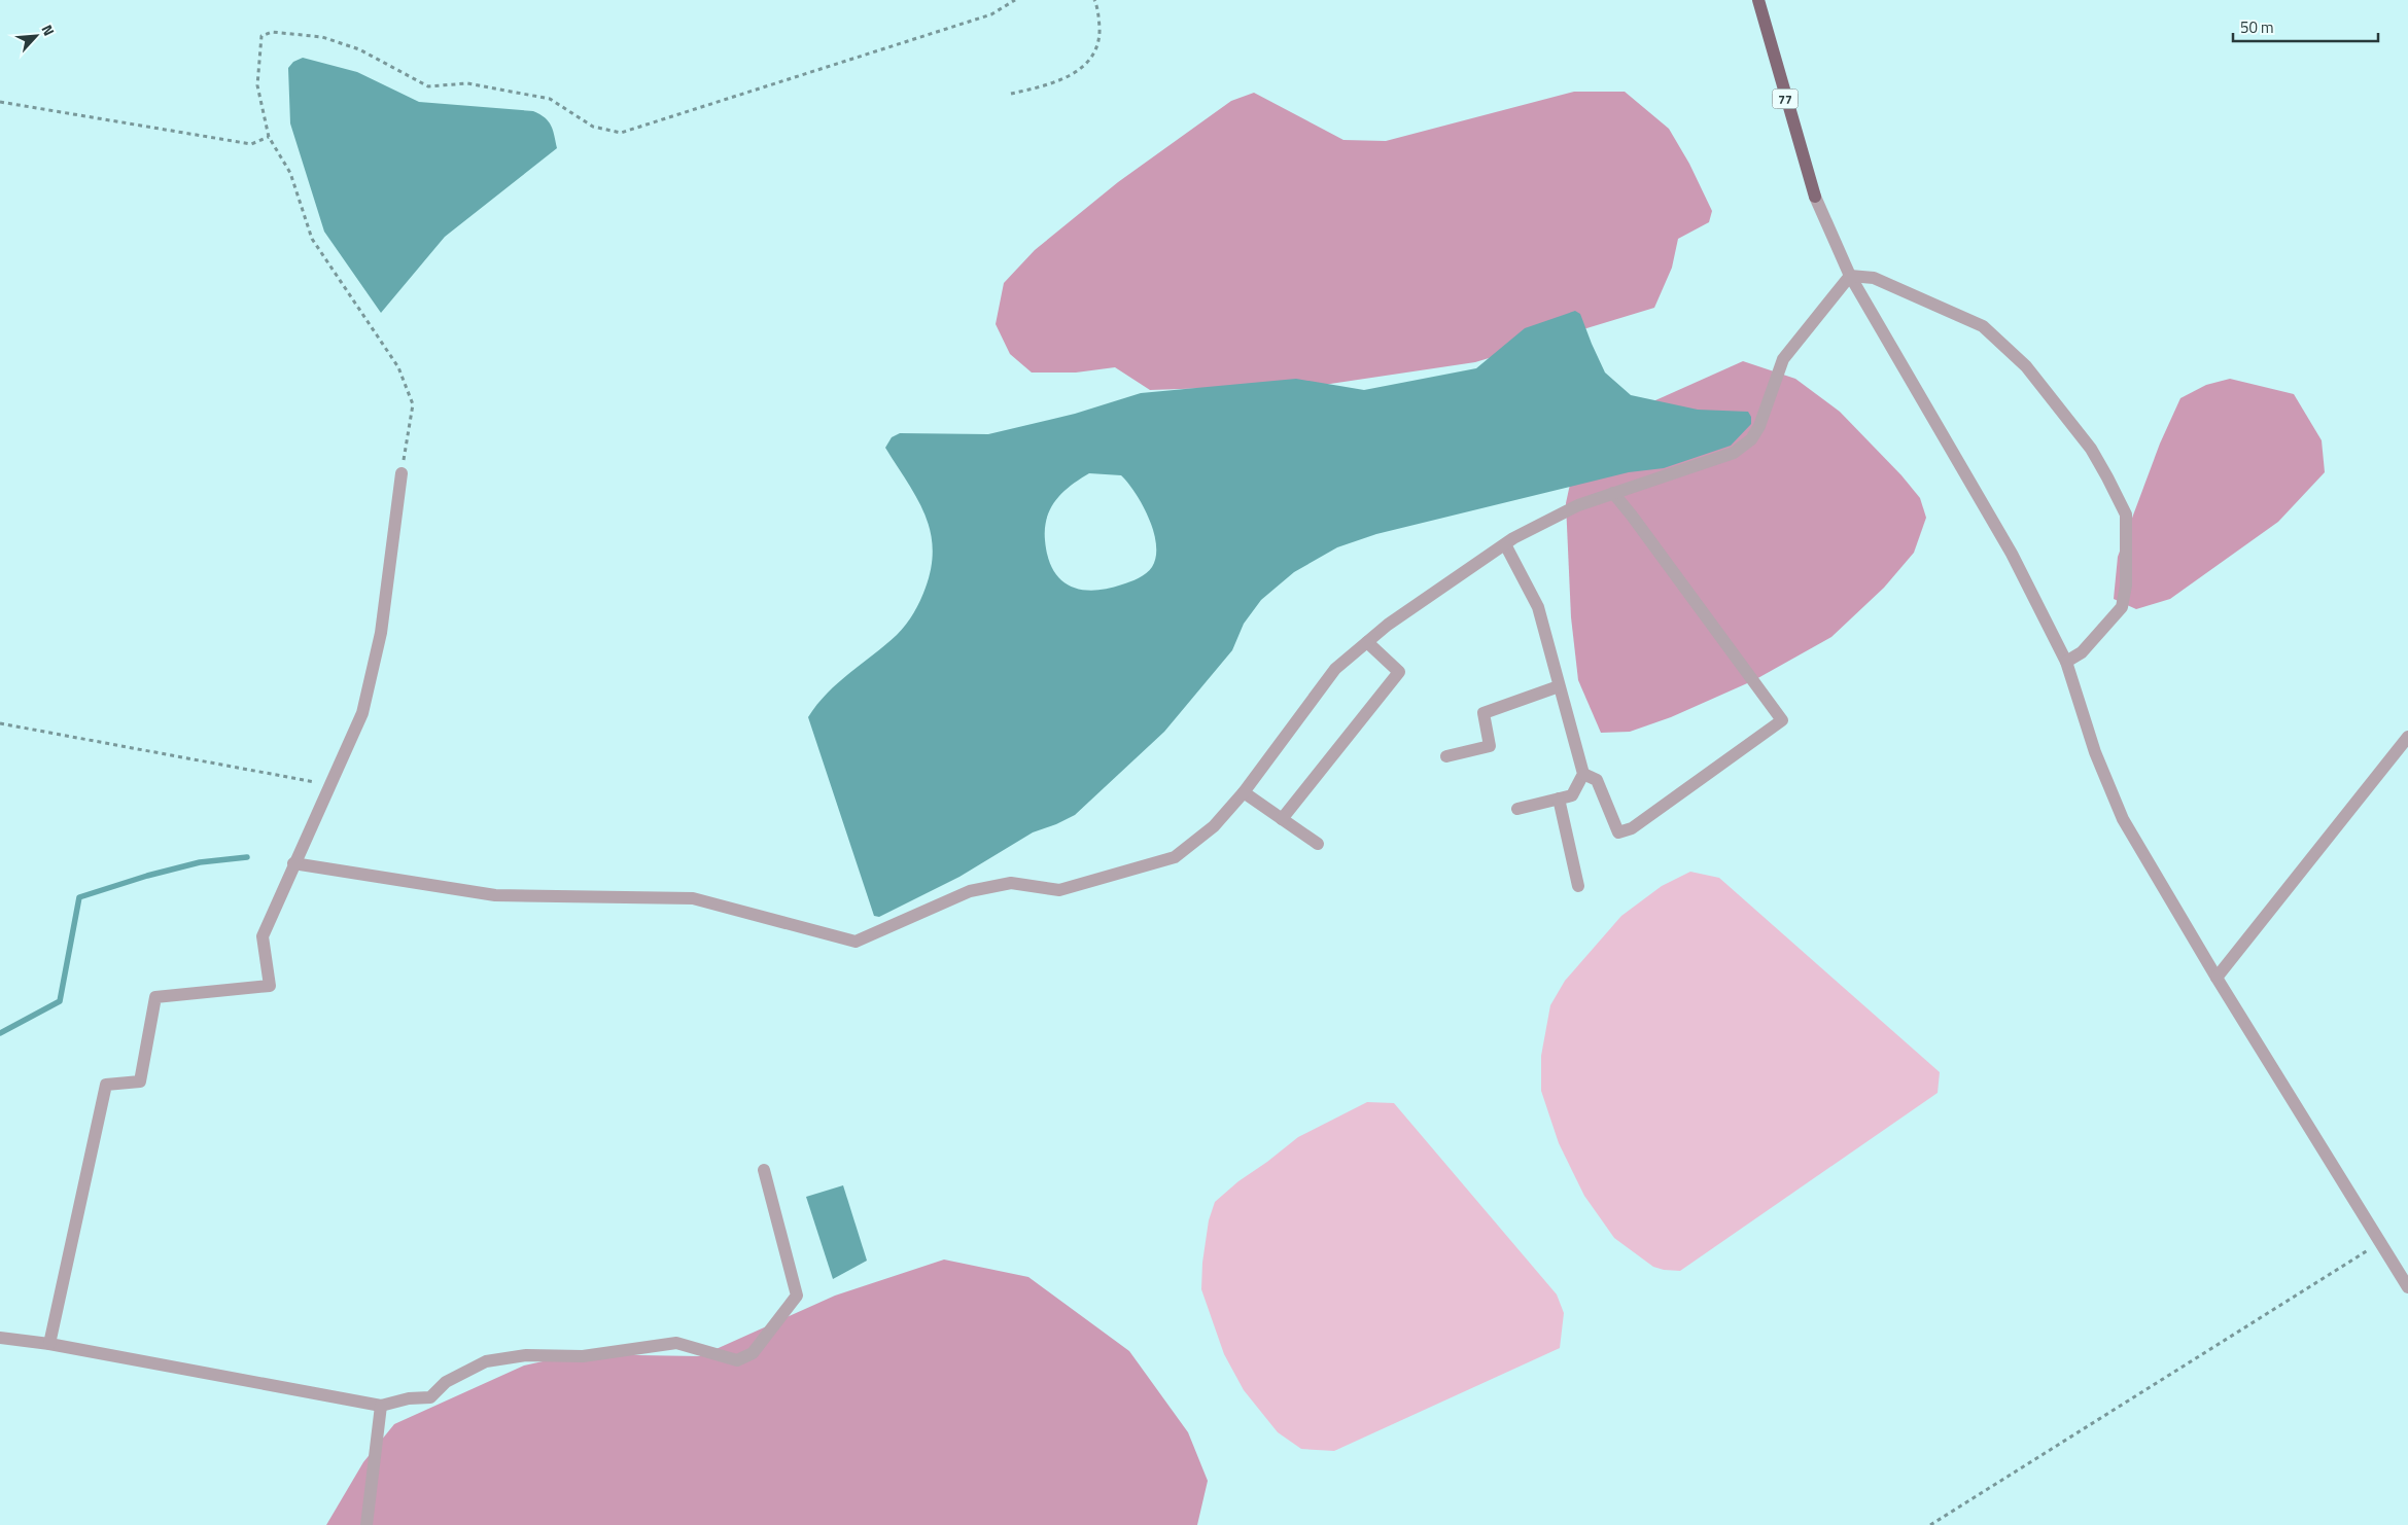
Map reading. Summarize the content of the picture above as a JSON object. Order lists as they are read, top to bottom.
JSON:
{
  "streets": {
    "main road": ["77"]
  },
  "scale_bar": "50 m",
  "north": "top right"
}
